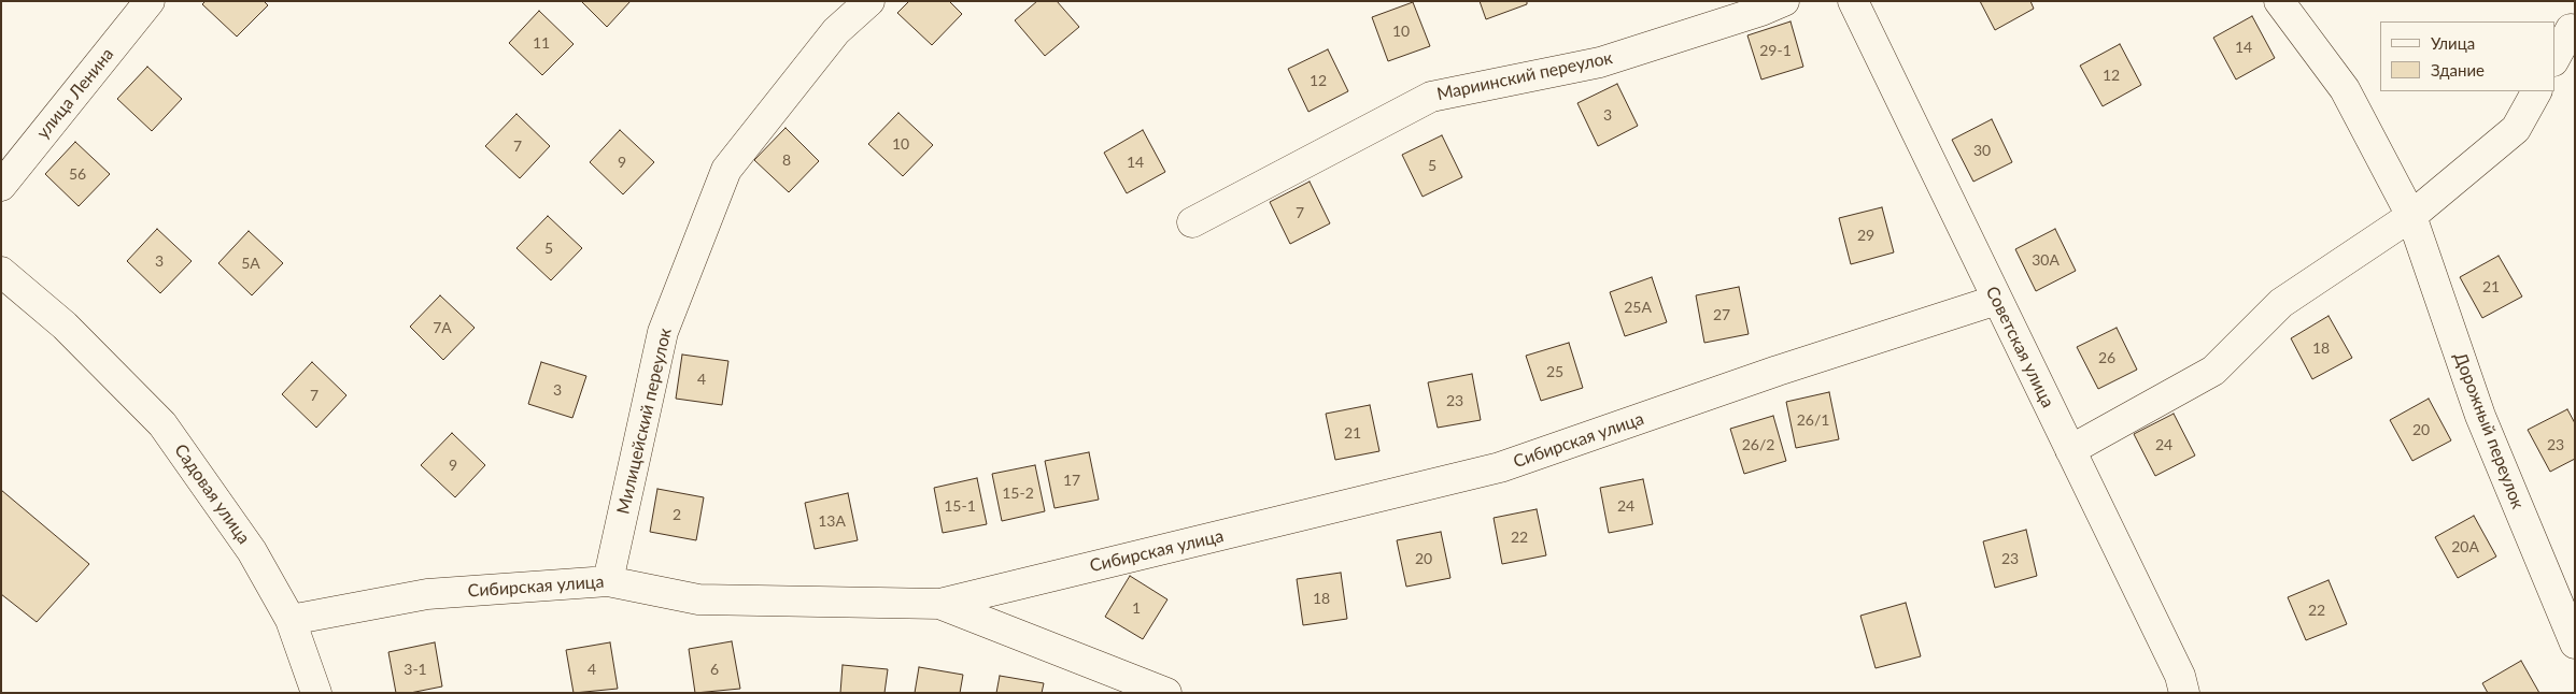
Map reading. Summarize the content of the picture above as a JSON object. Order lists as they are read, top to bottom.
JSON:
{
  "streets": {
    "street": [
      "Мариинский переулок",
      "улица Ленина",
      "Советская улица",
      "Милицейский переулок",
      "Дорожный переулок",
      "Сибирская улица",
      "Садовая улица"
    ]
  },
  "crossings": [
    ["Советская улица", "Сибирская улица"],
    ["Милицейский переулок", "Сибирская улица"],
    ["Сибирская улица", "Садовая улица"]
  ],
  "house_numbers": [
    "10",
    "11",
    "14",
    "29-1",
    "12",
    "12",
    "3",
    "10",
    "7",
    "30",
    "8",
    "9",
    "14",
    "5",
    "56",
    "7",
    "29",
    "5",
    "30А",
    "3",
    "5А",
    "21",
    "25А",
    "27",
    "7А",
    "18",
    "26",
    "25",
    "4",
    "3",
    "7",
    "23",
    "26/1",
    "20",
    "21",
    "26/2",
    "24",
    "23",
    "9",
    "17",
    "15-2",
    "15-1",
    "24",
    "2",
    "13А",
    "22",
    "20А",
    "20",
    "23",
    "18",
    "1",
    "22",
    "3-1",
    "4",
    "6"
  ],
  "legend": ["Улица", "Здание"]
}
